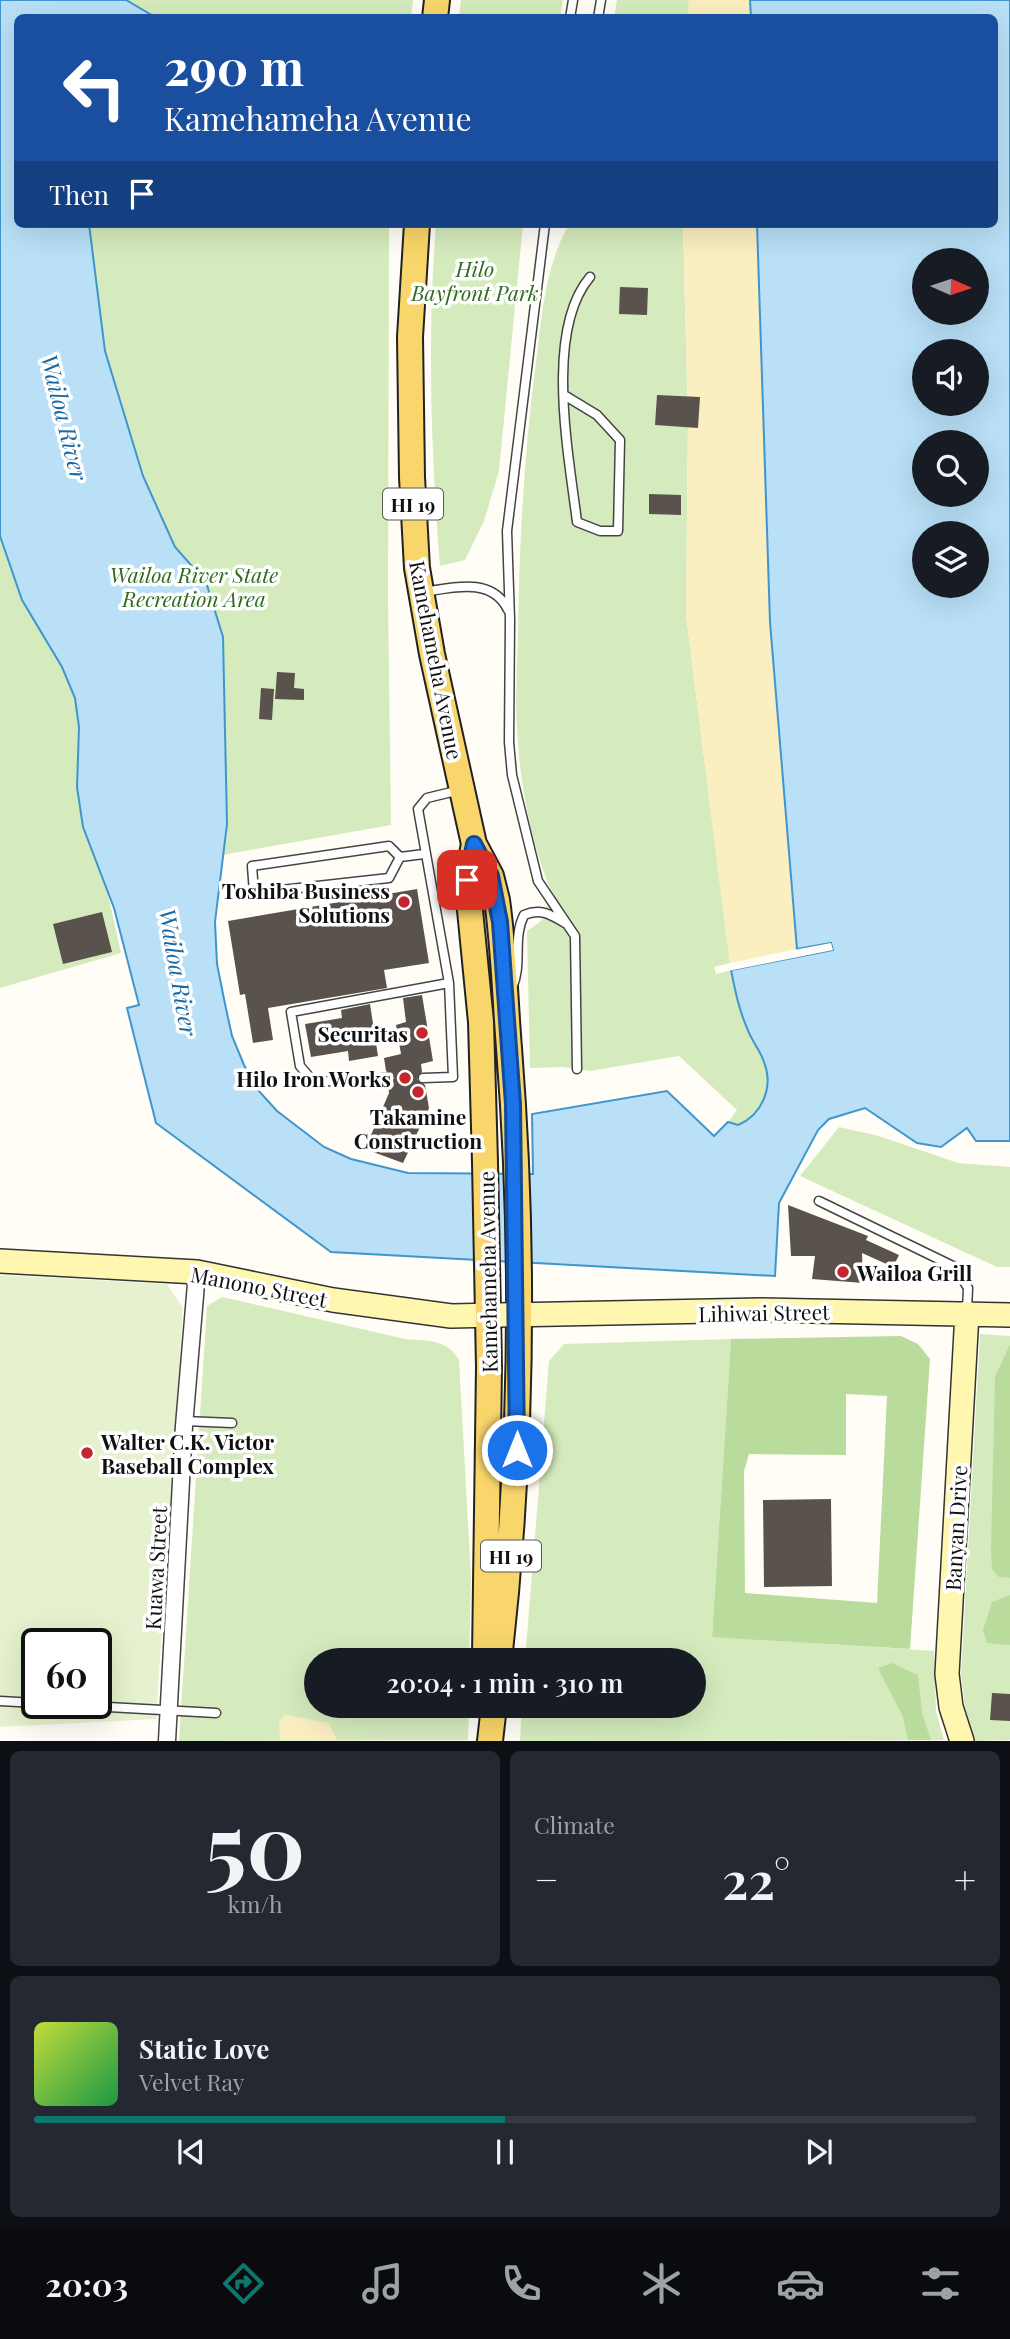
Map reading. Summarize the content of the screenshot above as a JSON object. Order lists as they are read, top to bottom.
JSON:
{
  "streets": {
    "main road": ["HI 19", "Kamehameha Avenue"],
    "street": [
      "Manono Street",
      "Lihiwai Street",
      "Banyan Drive",
      "Kuawa Street"
    ]
  },
  "crossings": [
    ["Kamehameha Avenue", "Manono Street"],
    ["Kamehameha Avenue", "Lihiwai Street"],
    ["Manono Street", "Lihiwai Street"],
    ["Manono Street", "Kuawa Street"],
    ["Lihiwai Street", "Banyan Drive"]
  ],
  "water": ["Wailoa River"],
  "parks": ["Hilo Bayfront Park", "Wailoa River State Recreation Area"],
  "places": [
    "Toshiba Business Solutions",
    "Securitas",
    "Hilo Iron Works",
    "Takamine Construction",
    "Wailoa Grill",
    "Walter C.K. Victor Baseball Complex"
  ],
  "north": "right",
  "page": {
    "turn": ["290 m", "Kamehameha Avenue"],
    "then": "Then",
    "limit": "60",
    "trip": "20:04 · 1 min · 310 m",
    "tile": [
      ["50", "km/h"],
      "Climate"
    ],
    "heat": ["−", "22°", "+"],
    "song": ["Static Love", "Velvet Ray"],
    "tabs": "20:03"
  }
}
